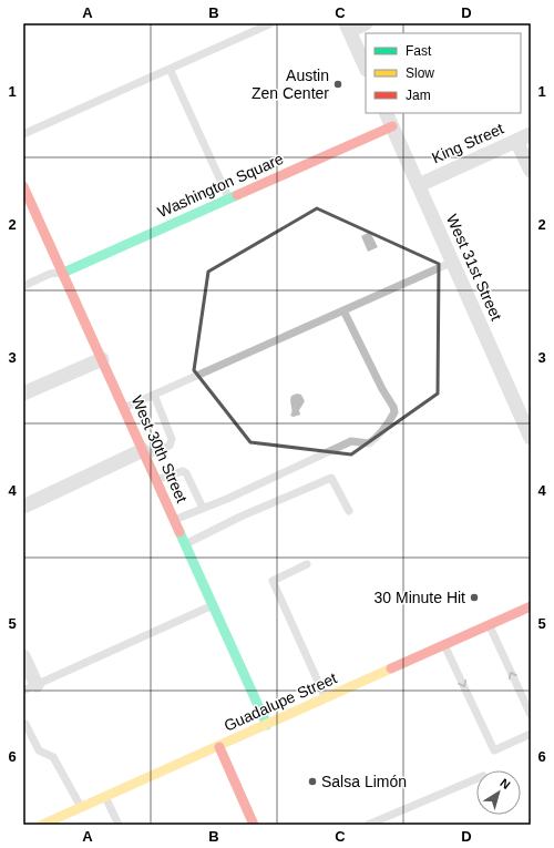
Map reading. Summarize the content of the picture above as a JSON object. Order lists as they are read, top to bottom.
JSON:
{
  "streets": {
    "street": [
      "King Street",
      "Washington Square",
      "West 31st Street",
      "West 30th Street",
      "Guadalupe Street"
    ]
  },
  "crossings": [
    ["King Street", "West 31st Street"],
    ["Washington Square", "West 31st Street"],
    ["Washington Square", "West 30th Street"],
    ["West 30th Street", "Guadalupe Street"]
  ],
  "places": ["Austin Zen Center", "30 Minute Hit", "Salsa Limón"],
  "legend": ["Fast", "Slow", "Jam"],
  "north": "top right",
  "grid": {
    "columns": [
      "A",
      "B",
      "C",
      "D"
    ],
    "rows": [
      "1",
      "2",
      "3",
      "4",
      "5",
      "6"
    ]
  }
}
